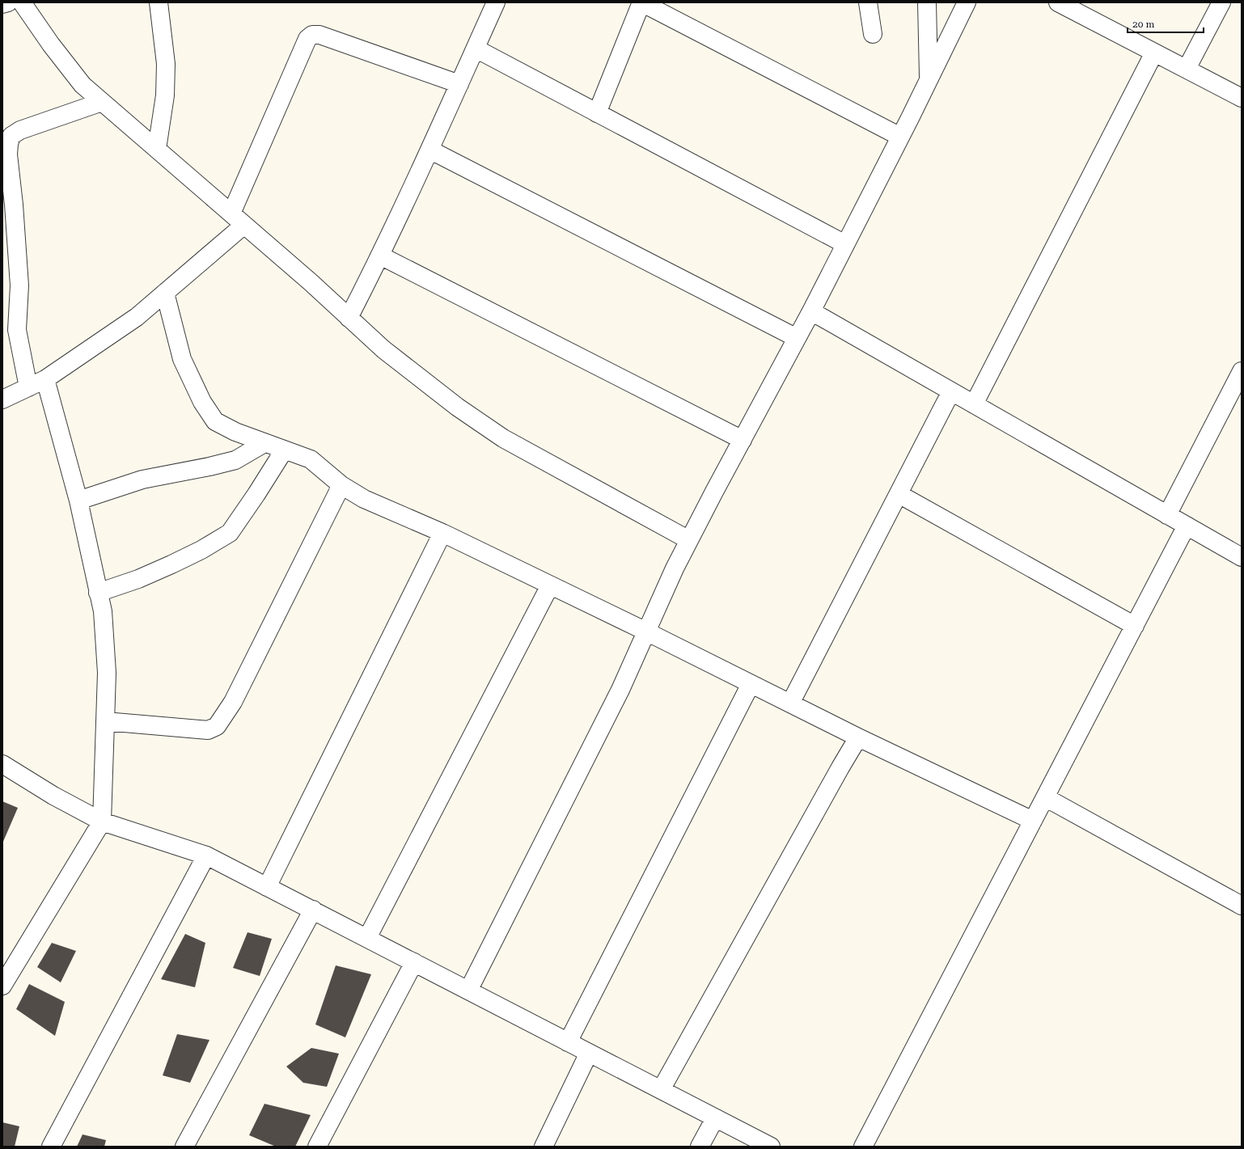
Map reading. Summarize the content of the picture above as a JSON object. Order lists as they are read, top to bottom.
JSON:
{
  "scale_bar": "20 m"
}
